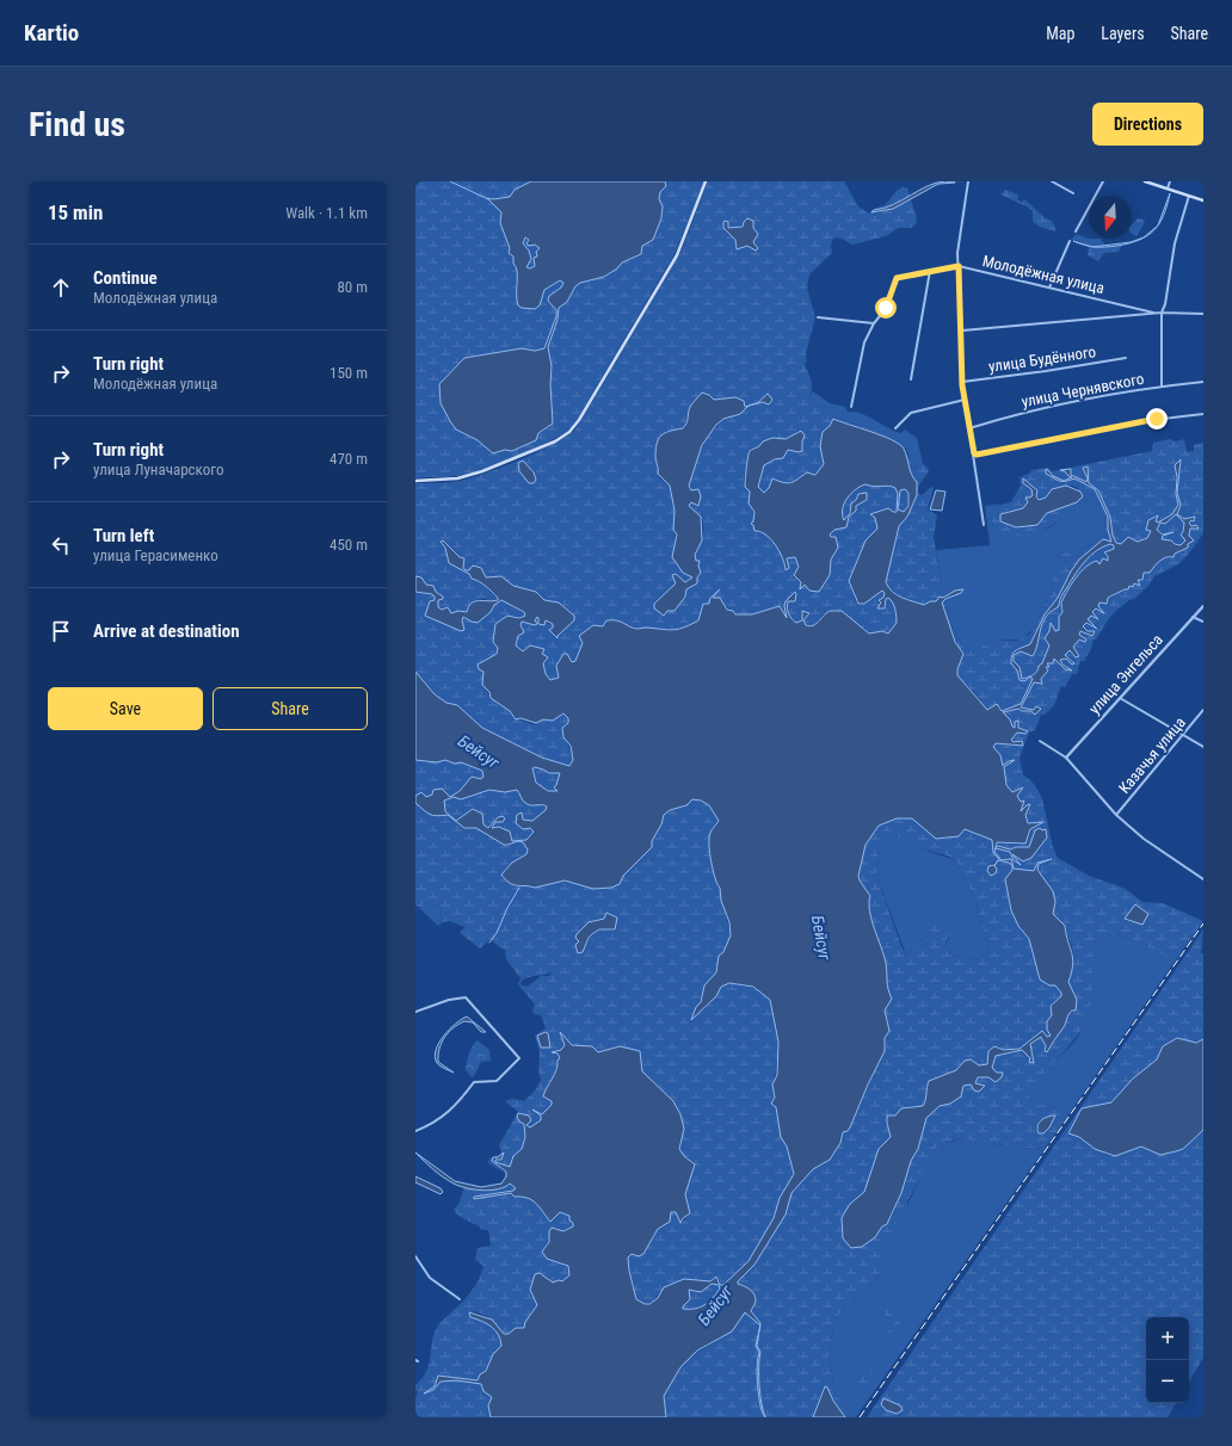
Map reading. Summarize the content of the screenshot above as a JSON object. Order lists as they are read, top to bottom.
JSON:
{
  "streets": {
    "street": [
      "Молодёжная улица",
      "улица Будённого",
      "улица Чернявского",
      "улица Энгельса",
      "Казачья улица"
    ]
  },
  "water": ["Бейсуг"],
  "north": "bottom",
  "page": {
    "header": "Kartio",
    "nav": ["Map", "Layers", "Share"],
    "buttons": [
      "Directions",
      ["Save", "Share"]
    ],
    "title": "Find us",
    "heading": ["15 min", "Walk · 1.1 km"],
    "list": [
      ["Continue", "Молодёжная улица", "80 m"],
      ["Turn right", "Молодёжная улица", "150 m"],
      ["Turn right", "улица Луначарского", "470 m"],
      ["Turn left", "улица Герасименко", "450 m"],
      "Arrive at destination"
    ],
    "map_buttons": ["+", "−"]
  }
}
